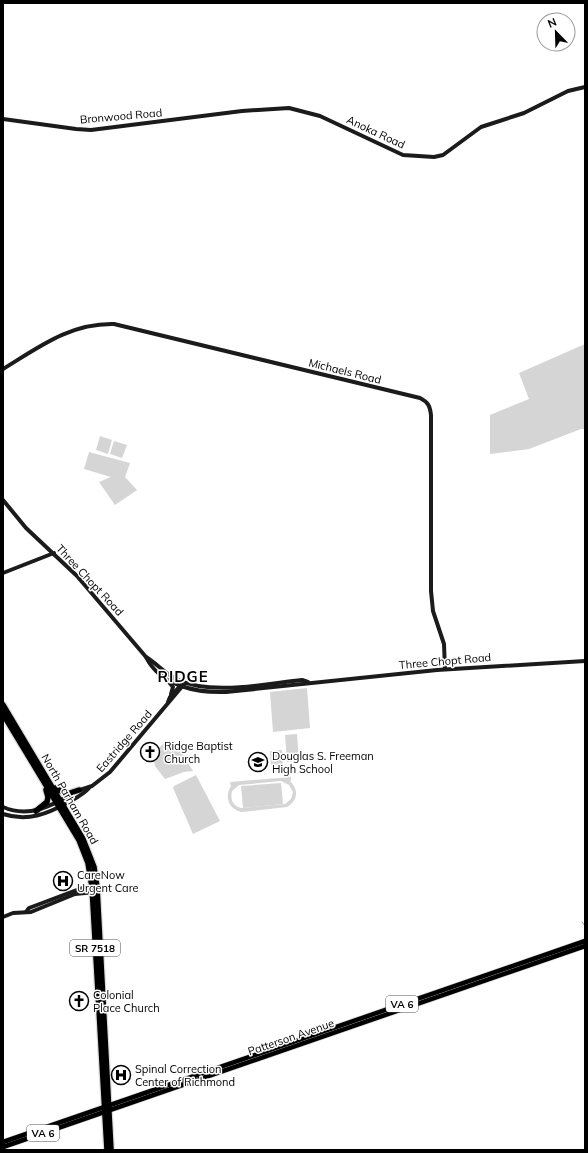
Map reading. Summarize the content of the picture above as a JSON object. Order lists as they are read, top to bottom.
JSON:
{
  "streets": {
    "highway": ["North Parham Road", "SR 7518"],
    "main road": ["VA 6", "Patterson Avenue"],
    "street": [
      "Bronwood Road",
      "Anoka Road",
      "Michaels Road",
      "Three Chopt Road",
      "Eastridge Road"
    ]
  },
  "crossings": [
    ["Bronwood Road", "Anoka Road"],
    ["Michaels Road", "Three Chopt Road"],
    ["Three Chopt Road", "Eastridge Road"],
    ["Eastridge Road", "North Parham Road"],
    ["North Parham Road", "Patterson Avenue"]
  ],
  "districts": ["RIDGE"],
  "places": {
    "church": ["Ridge Baptist Church", "Colonial Place Church"],
    "school or university": ["Douglas S. Freeman High School"],
    "hospital": ["CareNow Urgent Care", "Spinal Correction Center of Richmond"]
  },
  "north": "top left"
}
